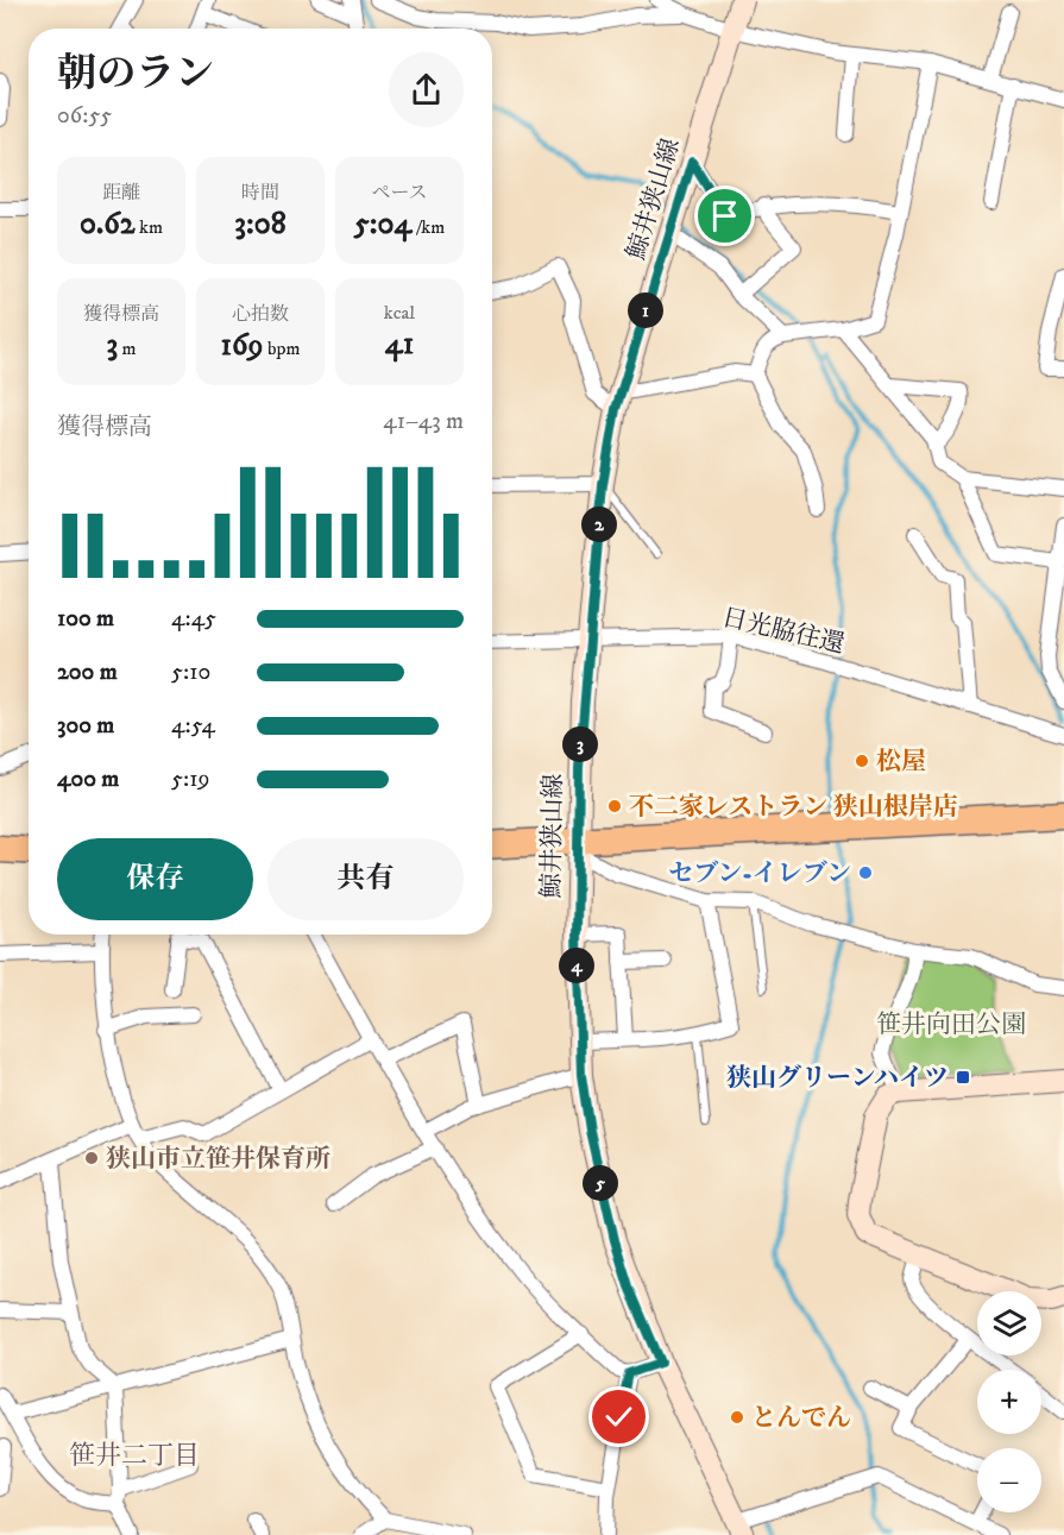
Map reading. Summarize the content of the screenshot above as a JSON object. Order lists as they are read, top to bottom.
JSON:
{
  "streets": {
    "main road": ["鯨井狭山線"],
    "street": ["日光脇往還"]
  },
  "crossings": [
    ["鯨井狭山線", "日光脇往還"]
  ],
  "districts": ["笹井二丁目"],
  "parks": ["笹井向田公園"],
  "places": {
    "other": [
      "松屋",
      "不二家レストラン 狭山根岸店",
      "セブン-イレブン",
      "狭山市立笹井保育所",
      "とんでん"
    ],
    "transit": ["狭山グリーンハイツ"]
  },
  "page": {
    "heading": ["朝のラン", "06:55"],
    "stats": [
      ["距離", "0.62 km"],
      ["時間", "3:08"],
      ["ペース", "5:04 /km"],
      ["獲得標高", "3 m"],
      ["心拍数", "169 bpm"],
      ["kcal", "41"]
    ],
    "pins": [
      "1",
      "2",
      "3",
      "4",
      "5"
    ],
    "chart": ["獲得標高", "41–43 m"],
    "list": [
      {
        "name": "100 m",
        "note": "4:45"
      },
      {
        "name": "200 m",
        "note": "5:10"
      },
      {
        "name": "300 m",
        "note": "4:54"
      },
      {
        "name": "400 m",
        "note": "5:19"
      }
    ],
    "buttons": ["保存", "共有"],
    "map_buttons": ["+", "−"]
  }
}
